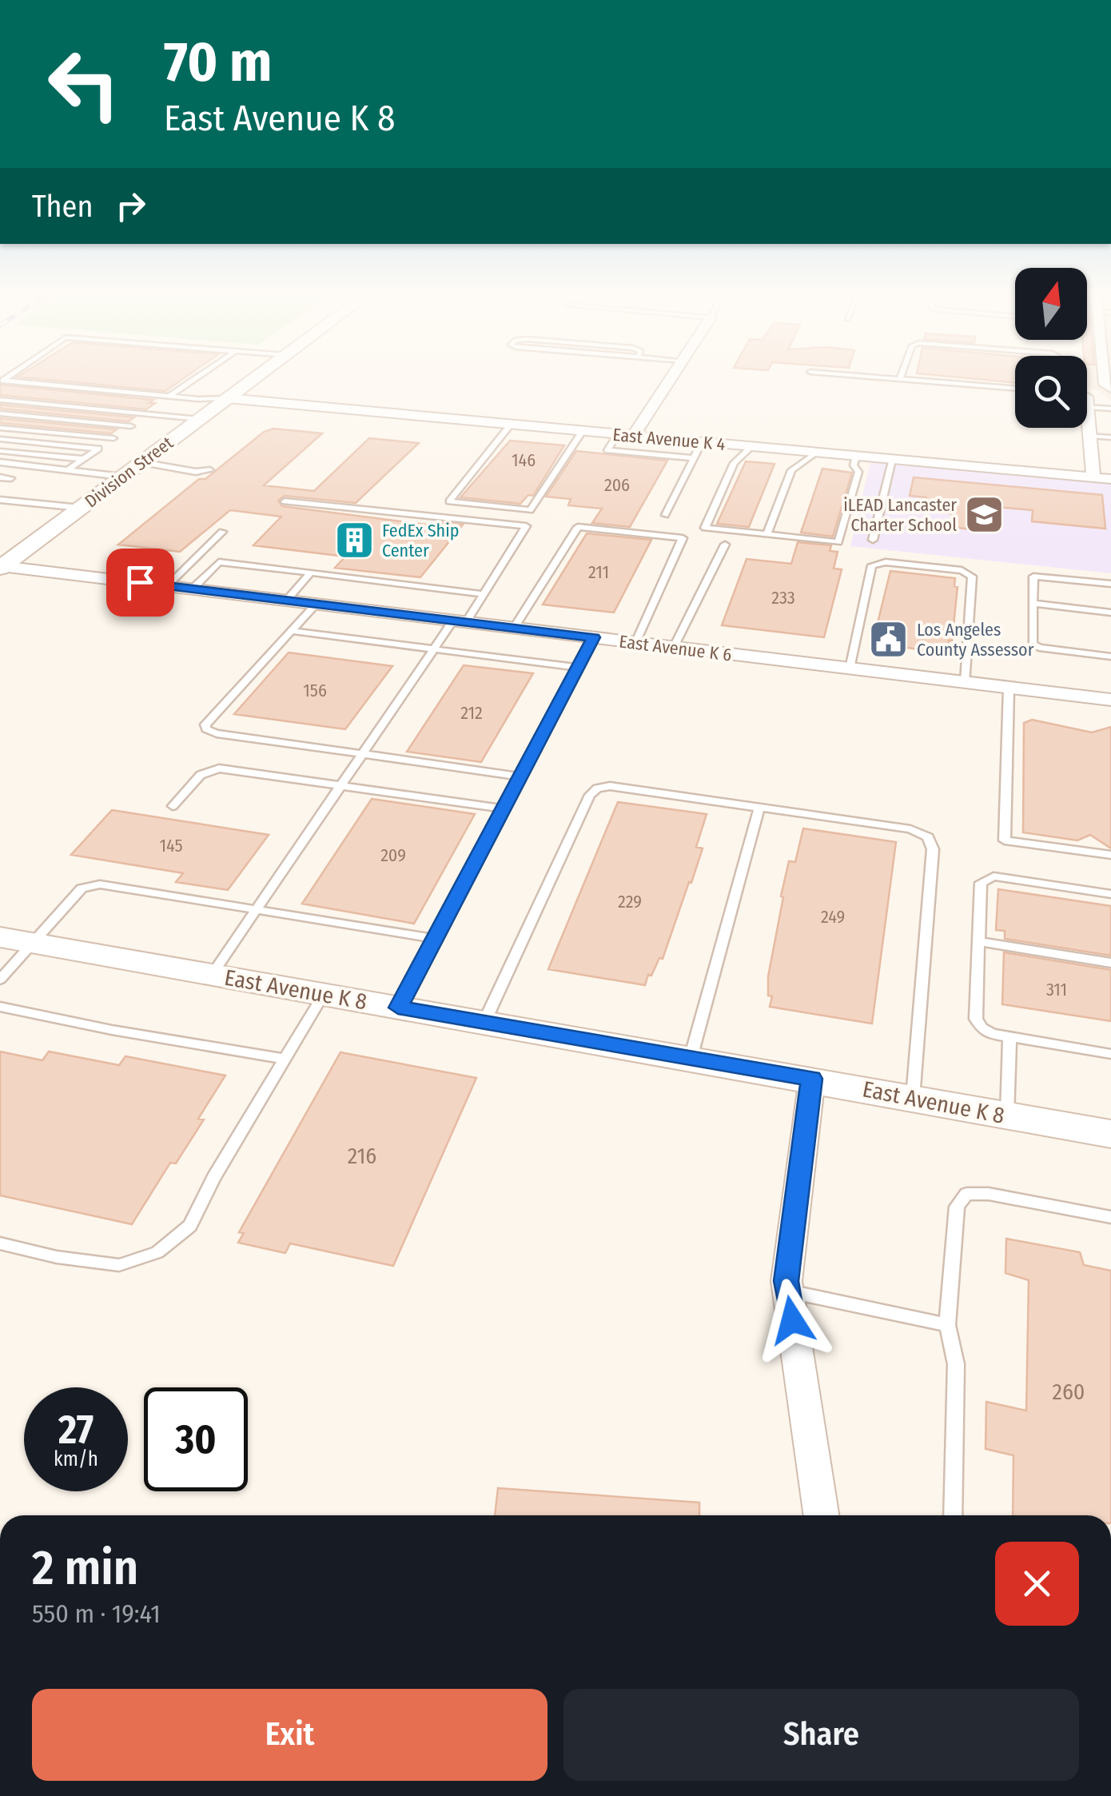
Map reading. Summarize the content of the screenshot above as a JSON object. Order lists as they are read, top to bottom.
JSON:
{
  "streets": {
    "main road": ["Division Street", "East Avenue K 8"],
    "street": ["East Avenue K 4", "East Avenue K 6"]
  },
  "crossings": [
    ["East Avenue K 4", "Division Street"],
    ["Division Street", "East Avenue K 6"]
  ],
  "places": {
    "school or university": ["iLEAD Lancaster Charter School"],
    "building": ["FedEx Ship Center"],
    "public building": ["Los Angeles County Assessor"]
  },
  "house_numbers": [
    "146",
    "206",
    "211",
    "233",
    "156",
    "212",
    "145",
    "209",
    "229",
    "249",
    "311",
    "216",
    "260"
  ],
  "north": "top",
  "page": {
    "turn": ["70 m", "East Avenue K 8"],
    "then": "Then",
    "speed": "27 km/h",
    "limit": "30",
    "heading": ["2 min", "550 m · 19:41"],
    "buttons": ["Exit", "Share"]
  }
}
